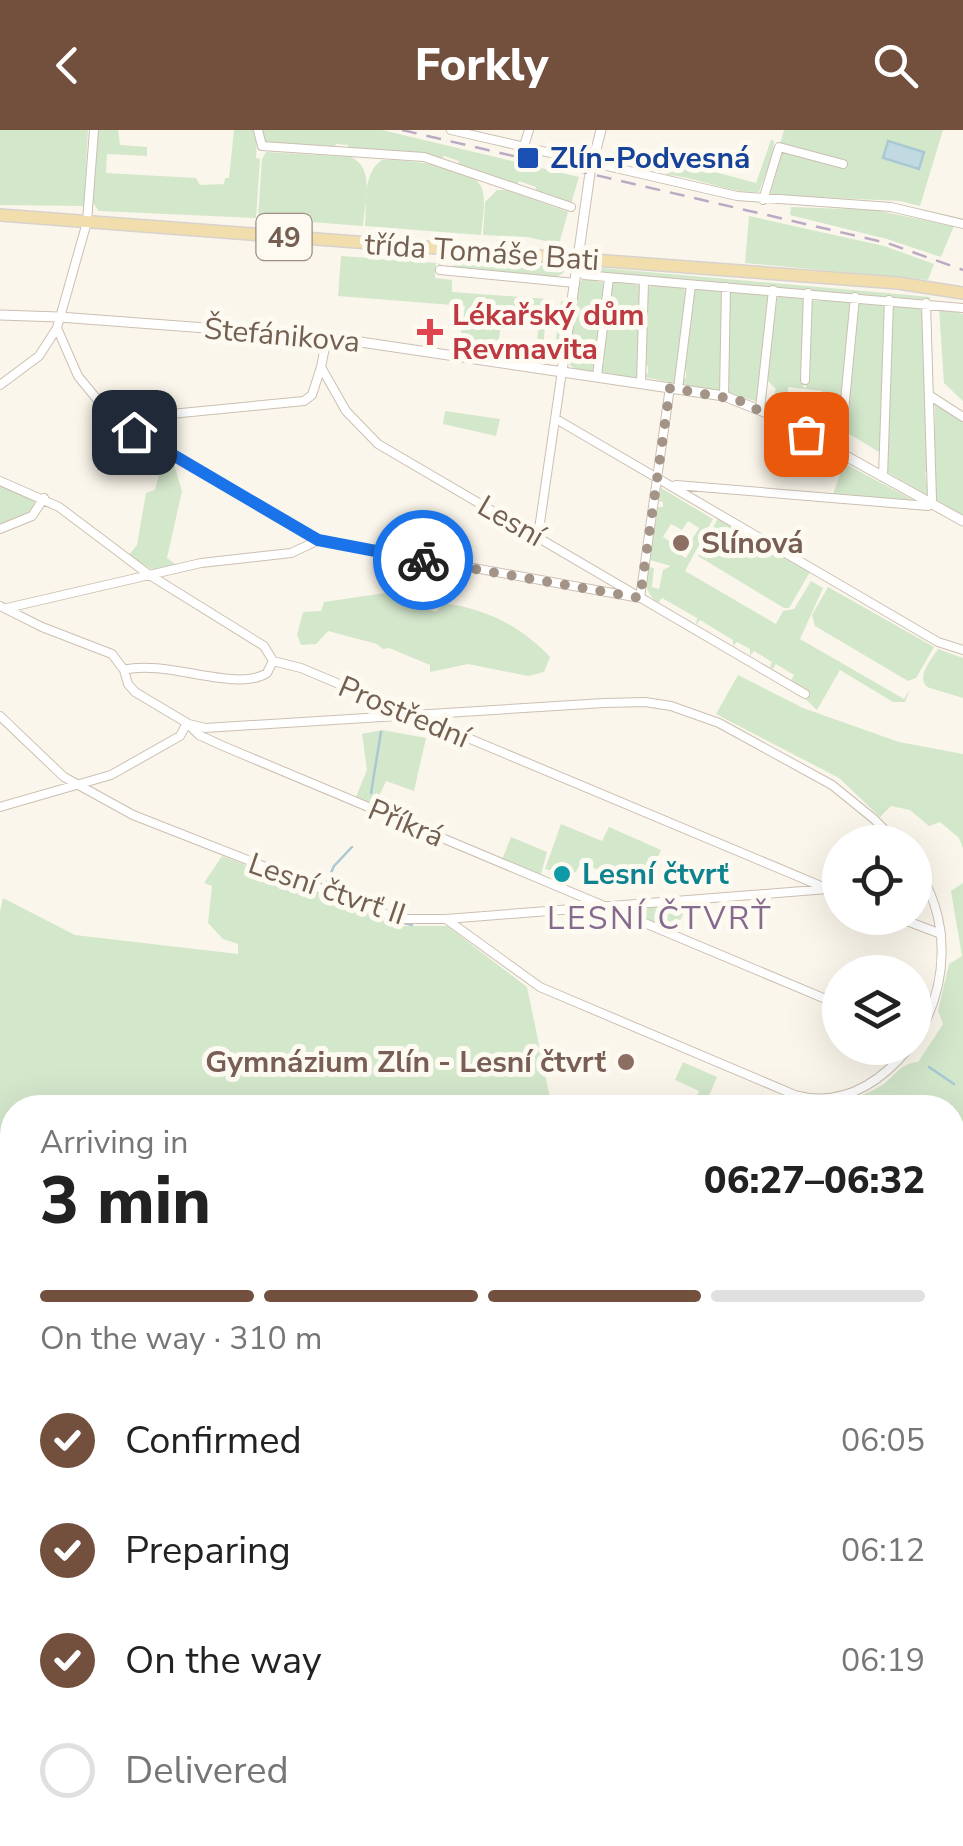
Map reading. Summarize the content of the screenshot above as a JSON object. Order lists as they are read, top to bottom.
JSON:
{
  "streets": {
    "main road": ["49", "třída Tomáše Bati"],
    "street": [
      "Štefánikova",
      "Lesní",
      "Prostřední",
      "Příkrá",
      "Lesní čtvrť II"
    ]
  },
  "crossings": [
    ["Příkrá", "Lesní čtvrť II"]
  ],
  "districts": ["LESNÍ ČTVRŤ"],
  "places": {
    "transit": ["Zlín-Podvesná"],
    "health": ["Lékařský dům Revmavita"],
    "other": ["Slínová", "Lesní čtvrť", "Gymnázium Zlín - Lesní čtvrť"]
  },
  "page": {
    "header": "Forkly",
    "heading": ["3 min", "Arriving in", "06:27–06:32"],
    "bar": "On the way · 310 m",
    "list": [
      ["Confirmed", "06:05"],
      ["Preparing", "06:12"],
      ["On the way", "06:19"],
      "Delivered"
    ]
  }
}
